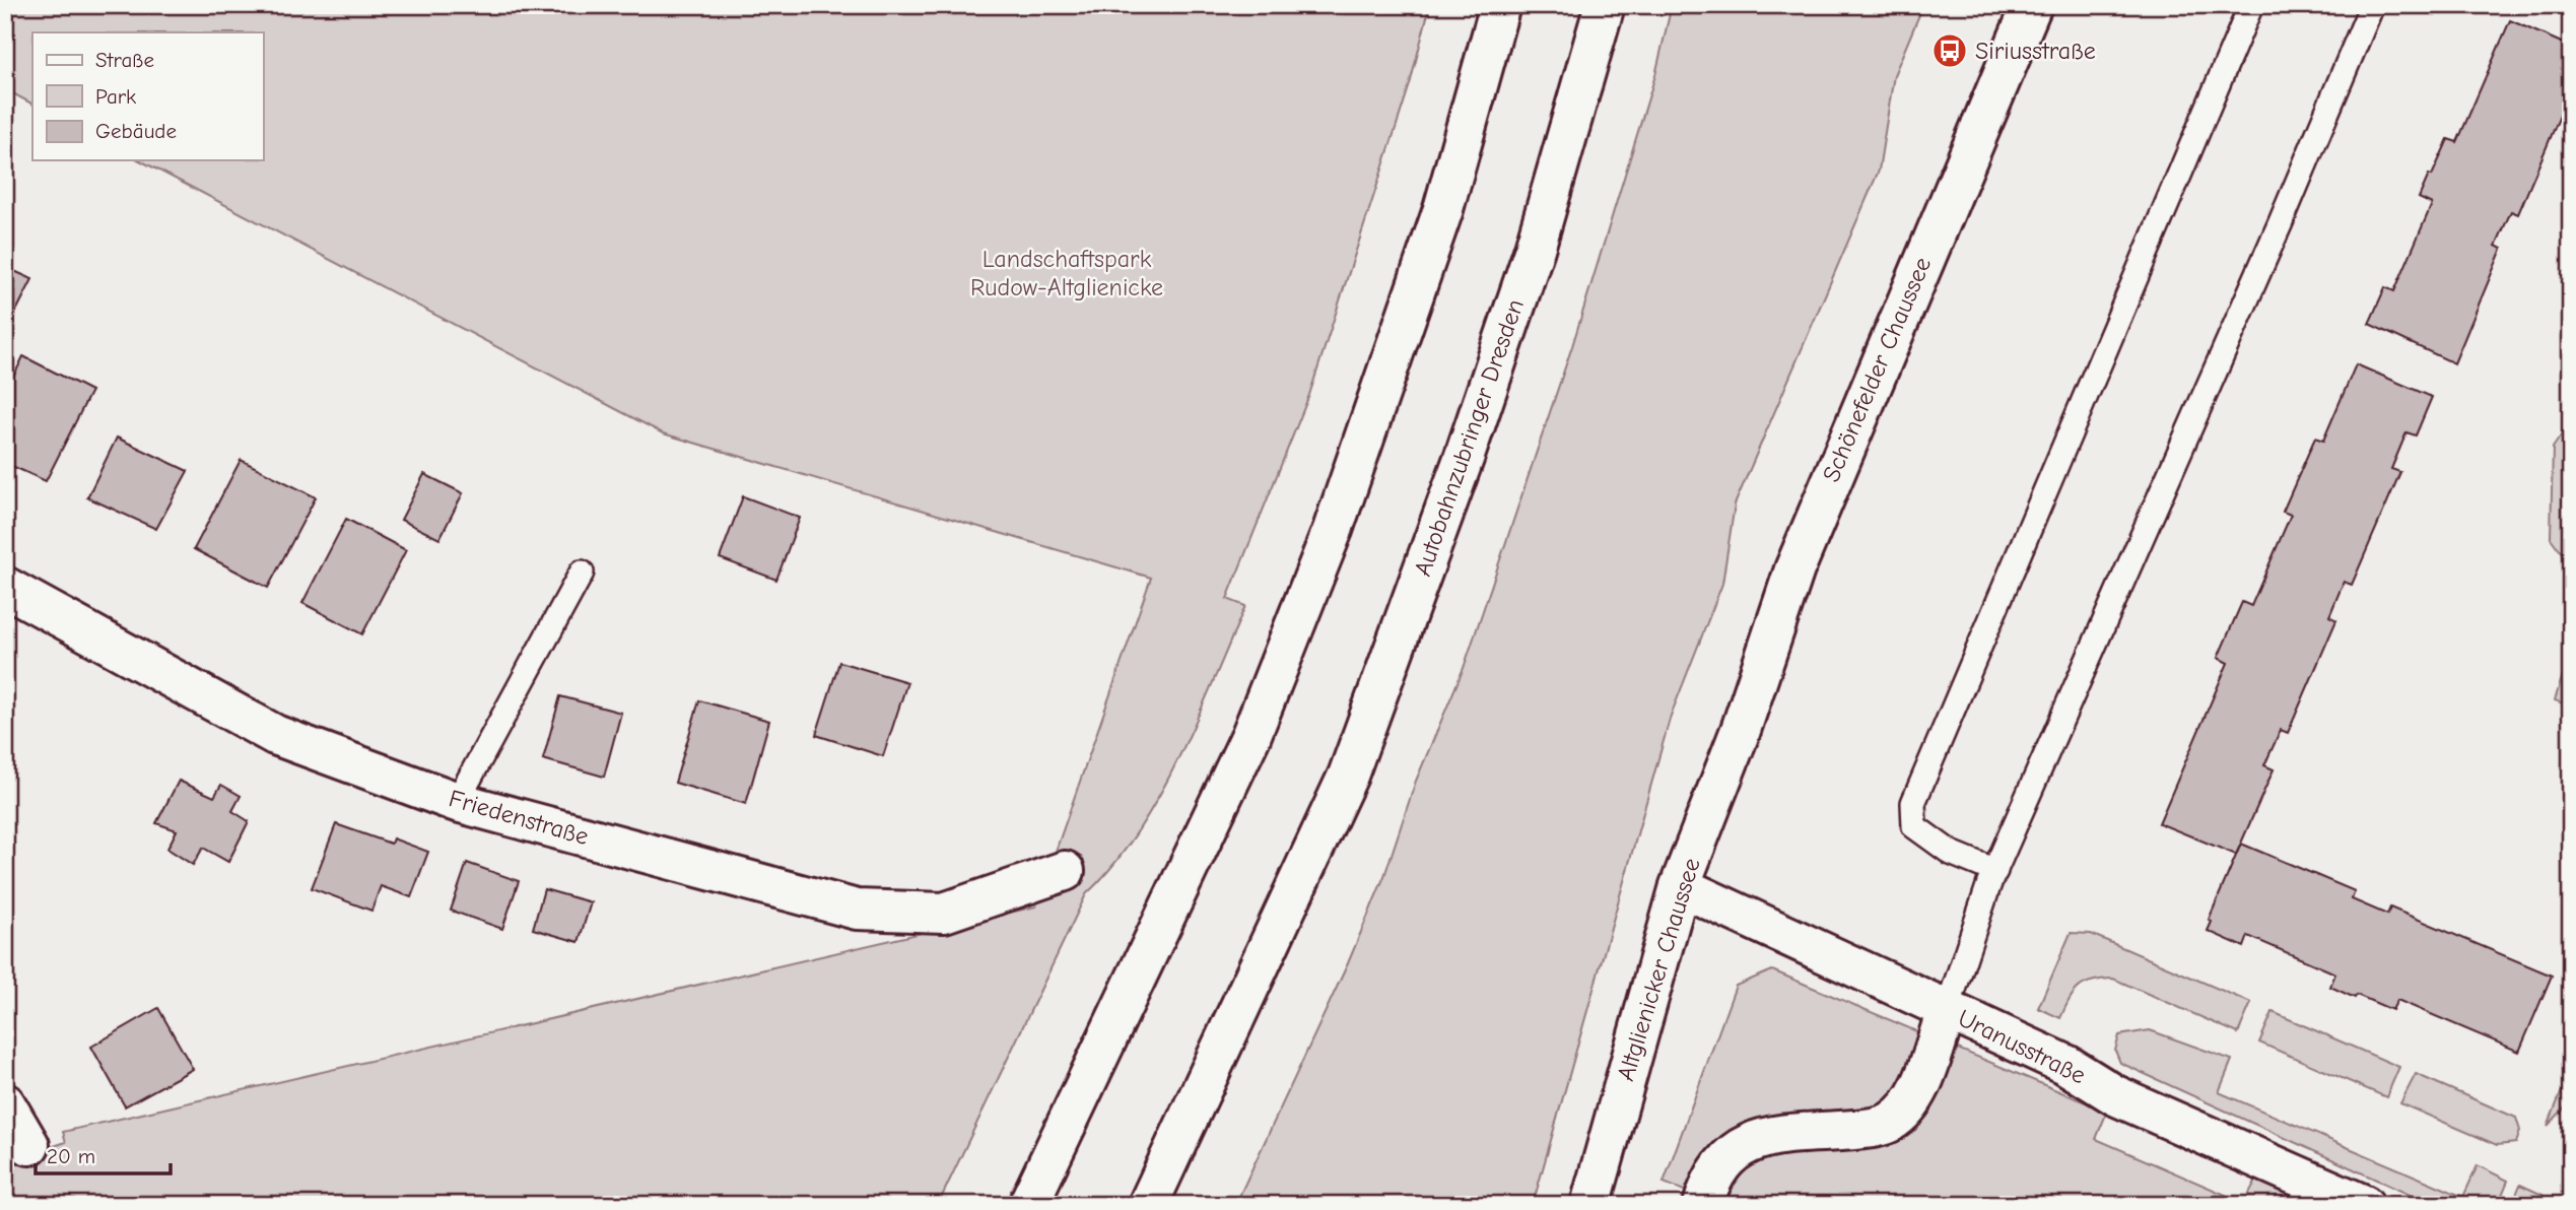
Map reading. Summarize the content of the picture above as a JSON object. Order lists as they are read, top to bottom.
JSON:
{
  "streets": {
    "main road": [
      "Schönefelder Chaussee",
      "Autobahnzubringer Dresden",
      "Friedenstraße",
      "Altglienicker Chaussee",
      "Uranusstraße"
    ]
  },
  "crossings": [
    ["Schönefelder Chaussee", "Altglienicker Chaussee"],
    ["Altglienicker Chaussee", "Uranusstraße"]
  ],
  "parks": ["Landschaftspark Rudow-Altglienicke"],
  "places": {
    "bus stop": ["Siriusstraße"]
  },
  "legend": ["Straße", "Park", "Gebäude"],
  "scale_bar": "20 m"
}
